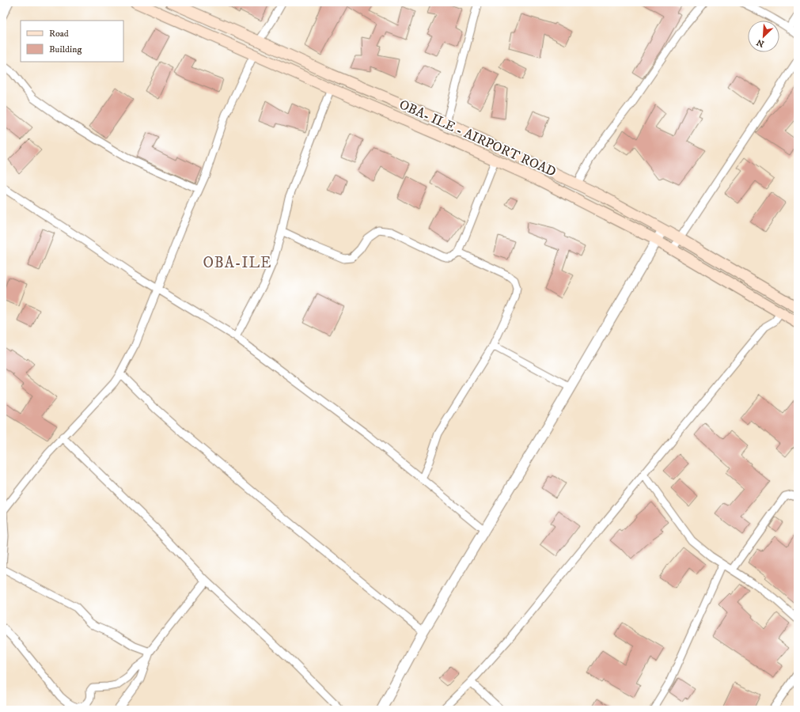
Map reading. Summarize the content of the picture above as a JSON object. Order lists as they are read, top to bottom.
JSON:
{
  "streets": {
    "main road": ["OBA- ILE - AIRPORT ROAD"]
  },
  "districts": ["OBA-ILE"],
  "legend": ["Road", "Building"],
  "north": "bottom left"
}
